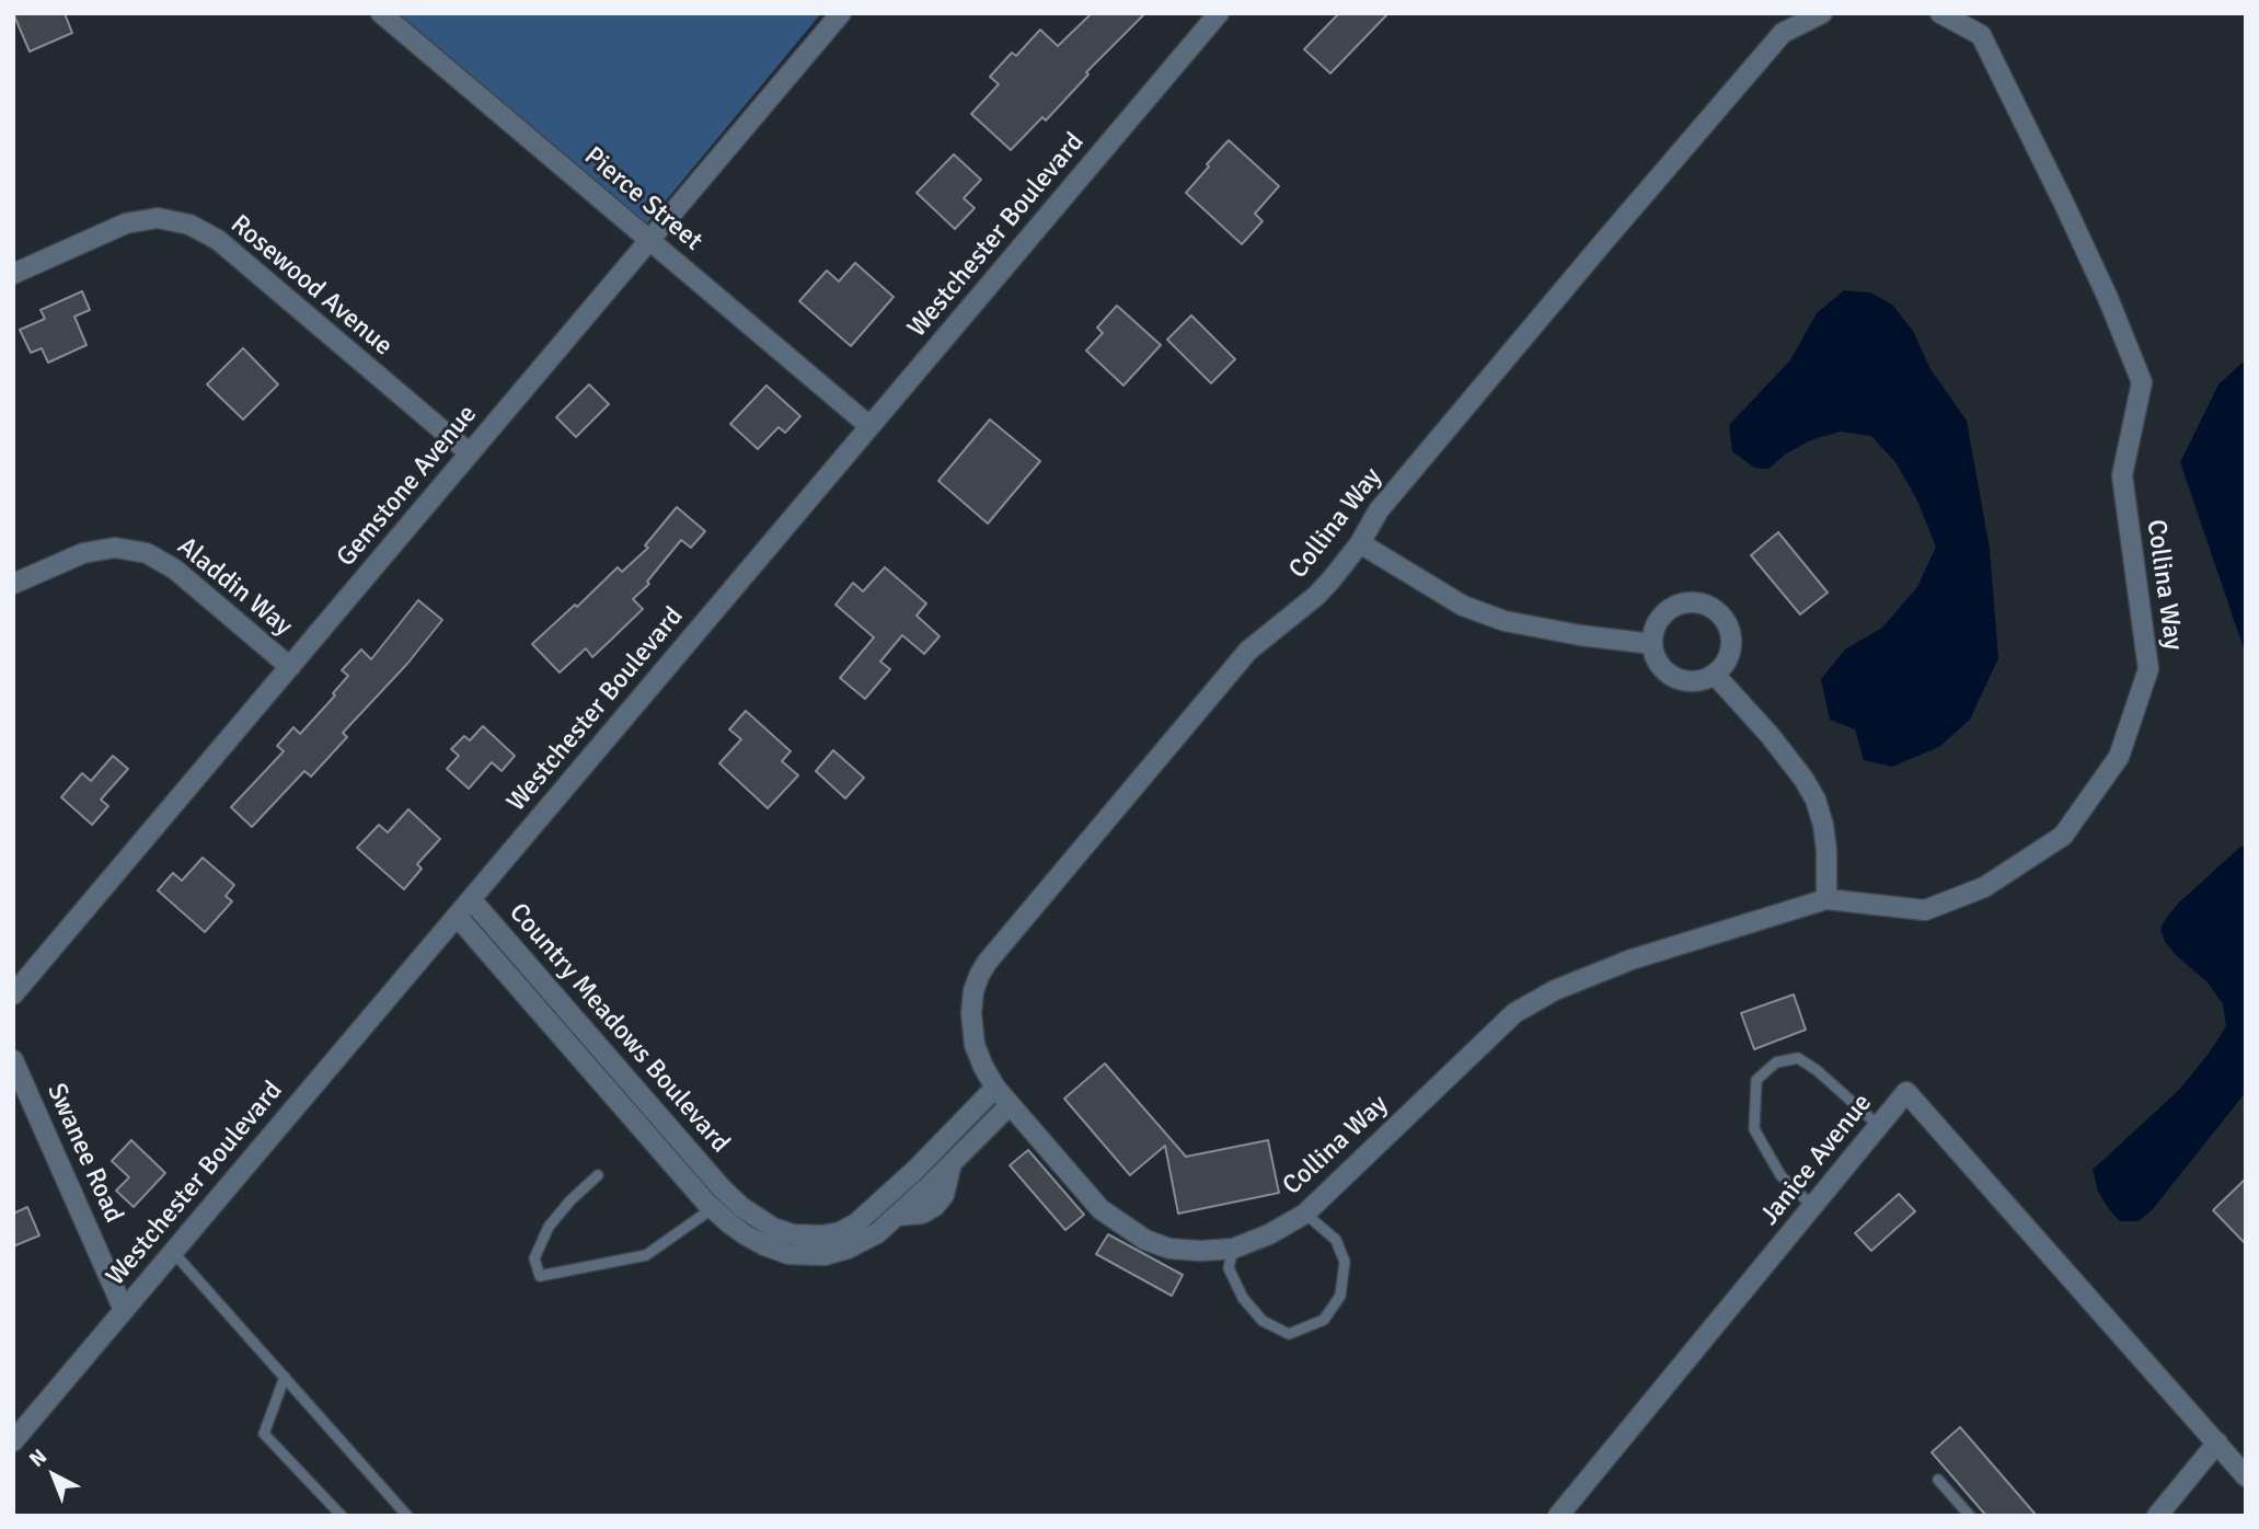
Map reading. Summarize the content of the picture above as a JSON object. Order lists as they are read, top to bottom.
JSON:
{
  "streets": {
    "street": [
      "Pierce Street",
      "Westchester Boulevard",
      "Rosewood Avenue",
      "Gemstone Avenue",
      "Collina Way",
      "Aladdin Way",
      "Country Meadows Boulevard",
      "Swanee Road",
      "Janice Avenue"
    ]
  },
  "crossings": [
    ["Pierce Street", "Westchester Boulevard"],
    ["Pierce Street", "Gemstone Avenue"],
    ["Westchester Boulevard", "Country Meadows Boulevard"],
    ["Westchester Boulevard", "Swanee Road"],
    ["Rosewood Avenue", "Gemstone Avenue"],
    ["Gemstone Avenue", "Aladdin Way"],
    ["Collina Way", "Country Meadows Boulevard"]
  ],
  "north": "top left"
}
